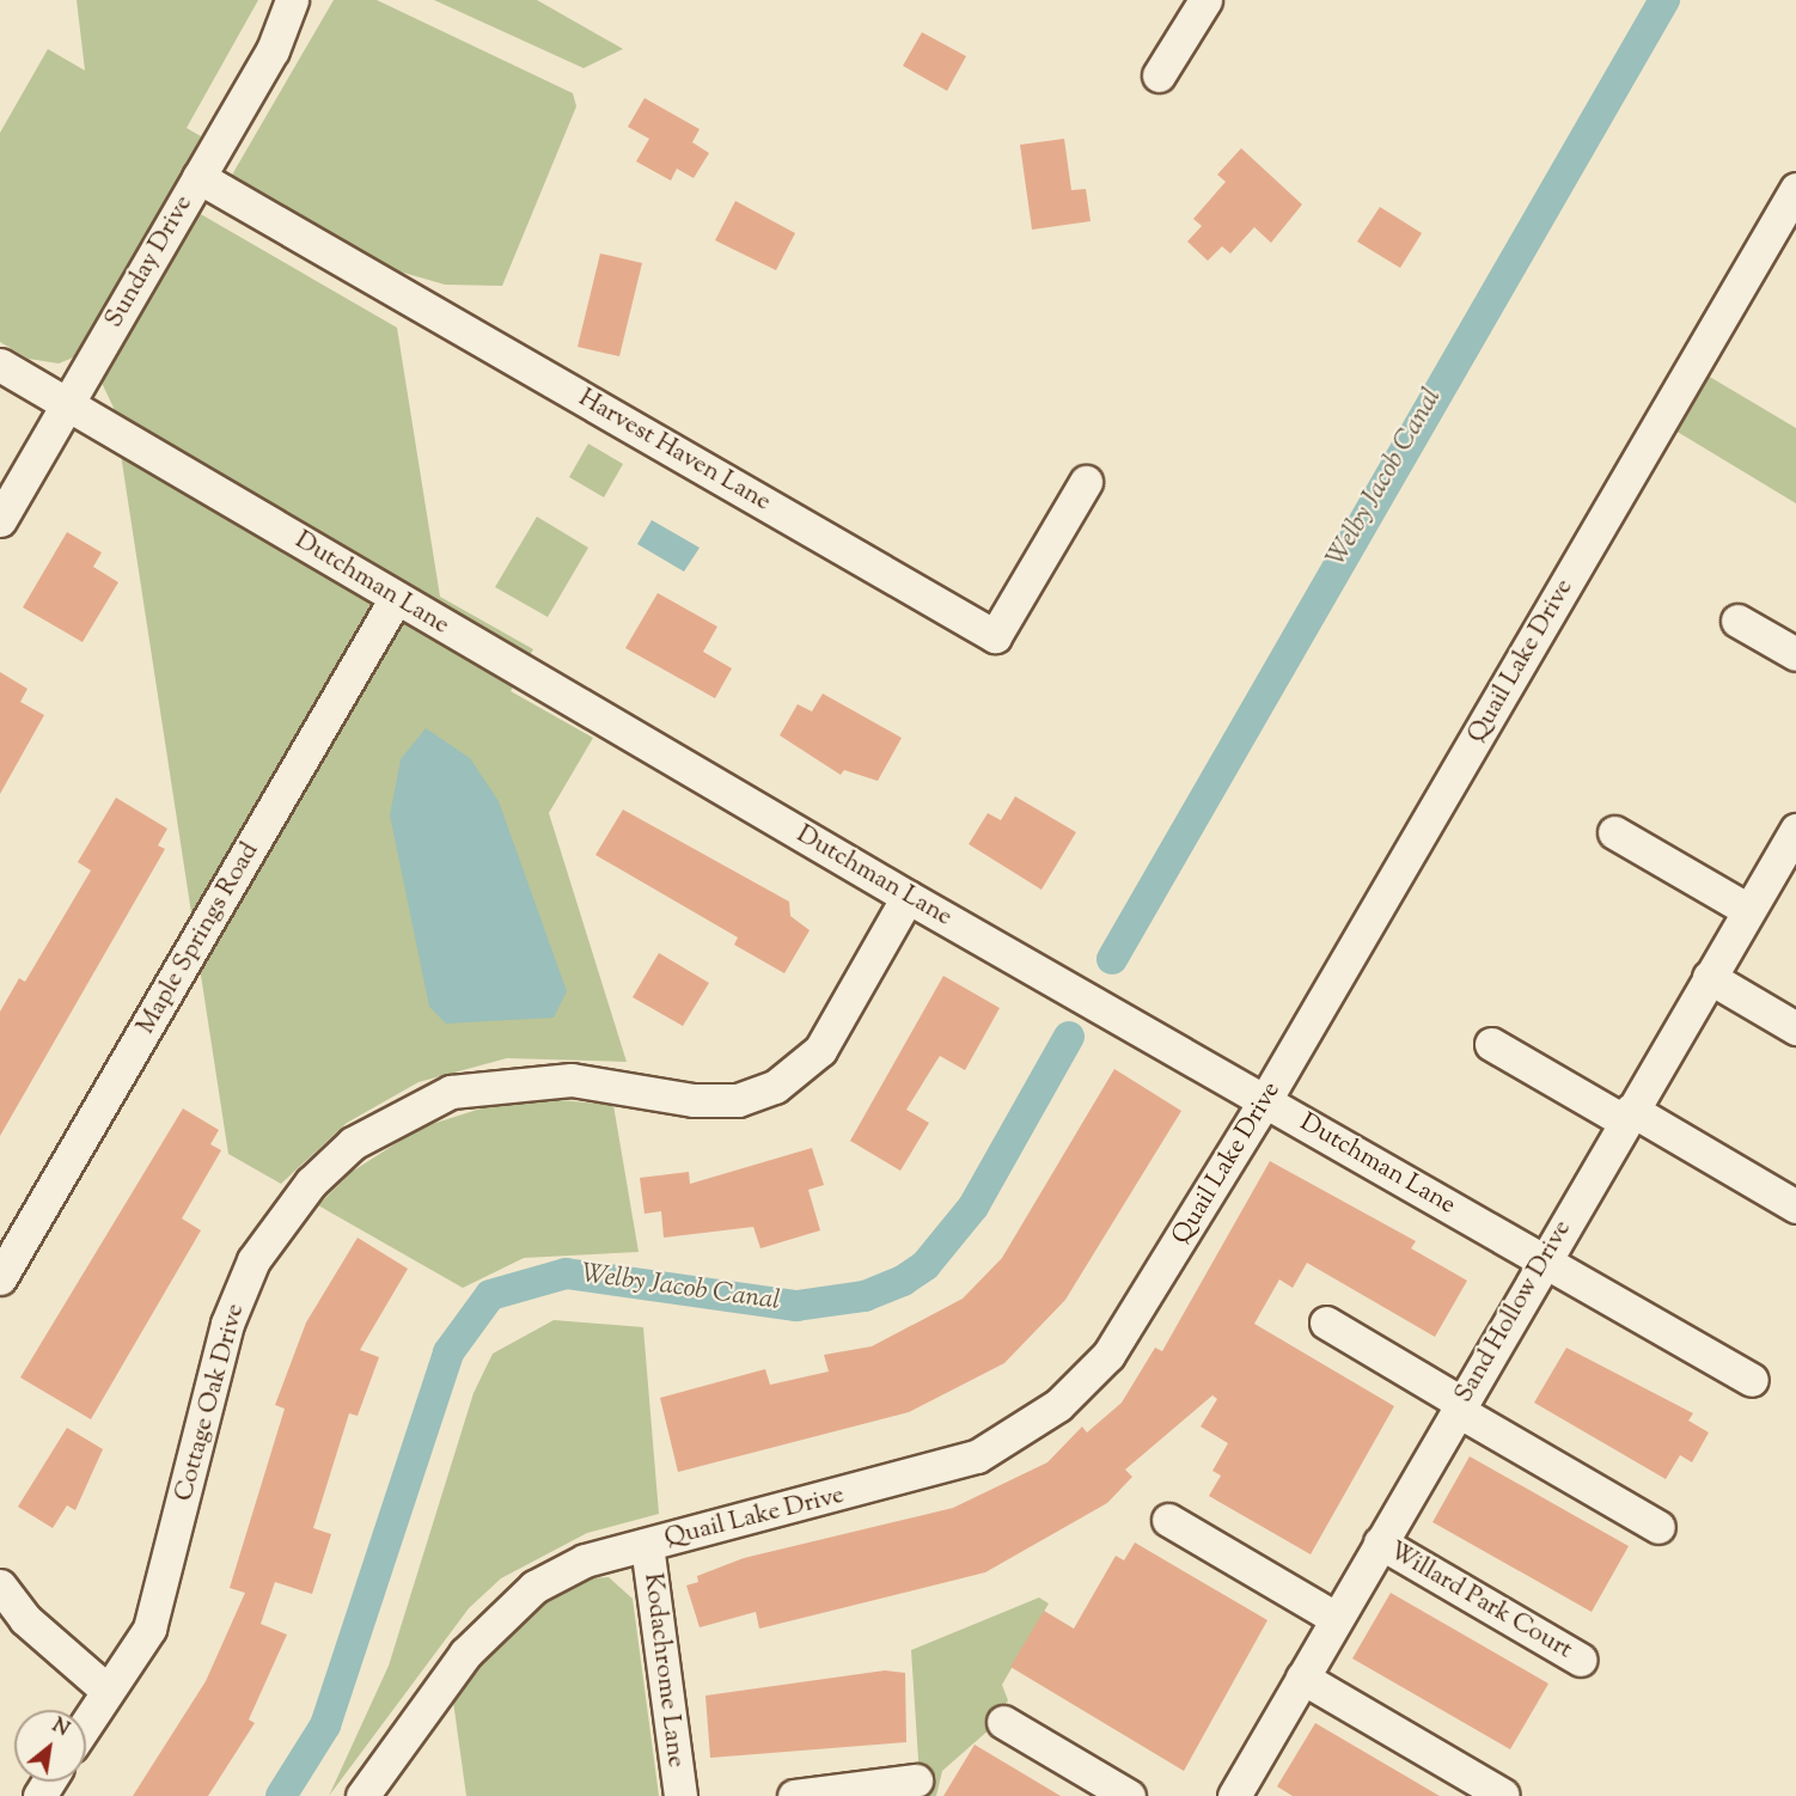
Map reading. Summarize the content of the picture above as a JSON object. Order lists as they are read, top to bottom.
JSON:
{
  "streets": {
    "street": [
      "Sunday Drive",
      "Harvest Haven Lane",
      "Dutchman Lane",
      "Quail Lake Drive",
      "Maple Springs Road",
      "Sand Hollow Drive",
      "Cottage Oak Drive",
      "Willard Park Court",
      "Kodachrome Lane"
    ]
  },
  "crossings": [
    ["Sunday Drive", "Harvest Haven Lane"],
    ["Sunday Drive", "Dutchman Lane"],
    ["Dutchman Lane", "Quail Lake Drive"],
    ["Dutchman Lane", "Maple Springs Road"],
    ["Dutchman Lane", "Sand Hollow Drive"],
    ["Dutchman Lane", "Cottage Oak Drive"],
    ["Quail Lake Drive", "Kodachrome Lane"],
    ["Sand Hollow Drive", "Willard Park Court"]
  ],
  "water": ["Welby Jacob Canal"],
  "north": "top right"
}
